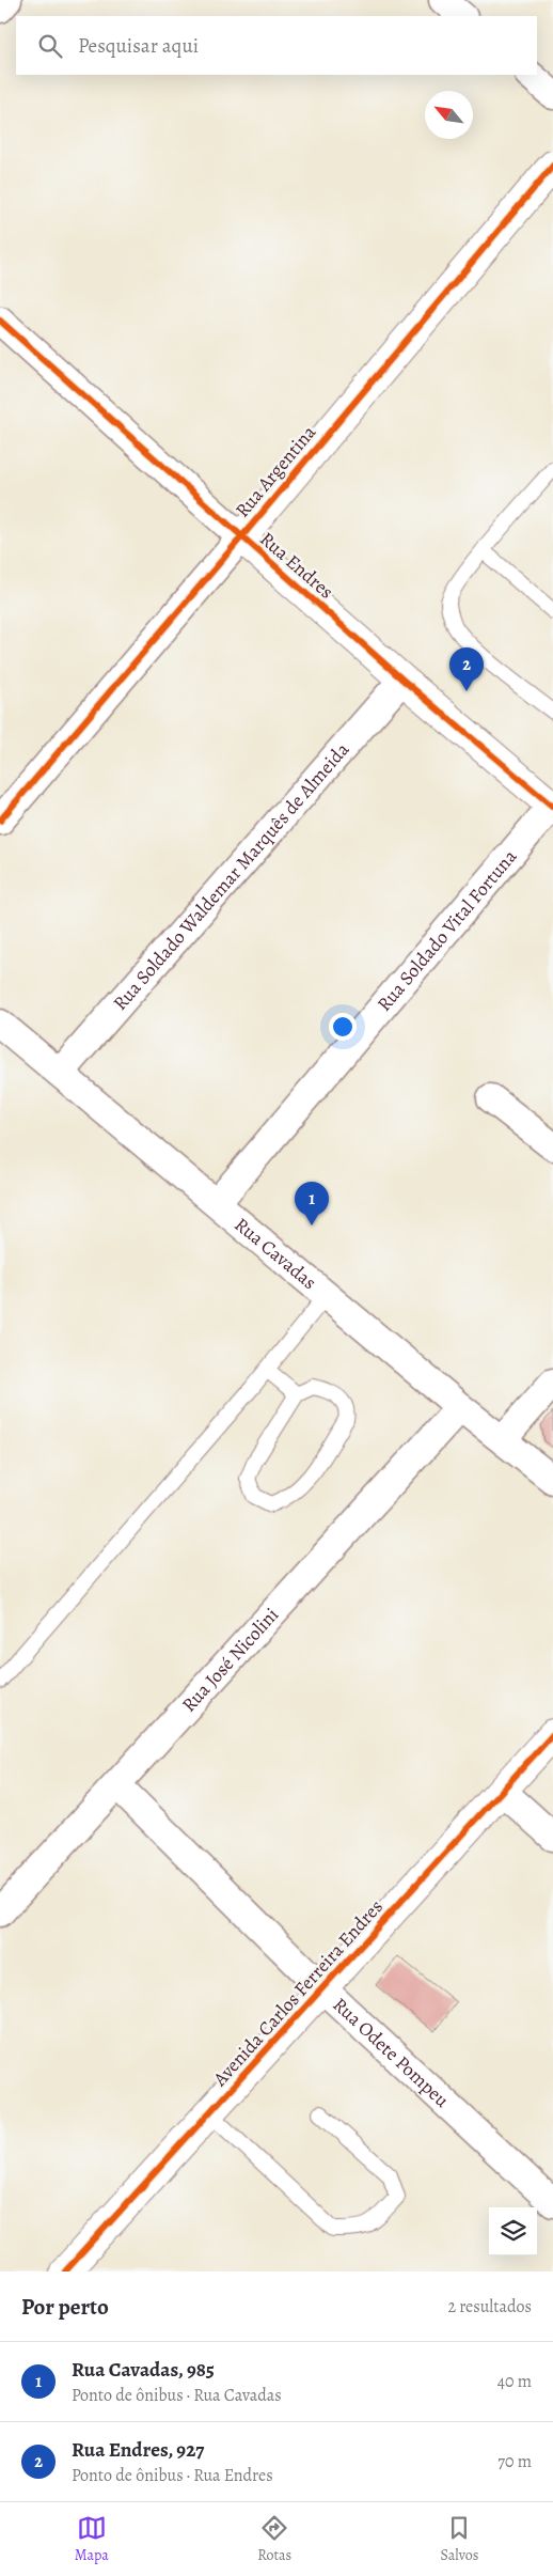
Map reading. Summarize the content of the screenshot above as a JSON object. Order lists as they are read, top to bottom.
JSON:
{
  "streets": {
    "street": [
      "Rua Argentina",
      "Rua Endres",
      "Rua Soldado Waldemar Marquês de Almeida",
      "Rua Soldado Vital Fortuna",
      "Rua Cavadas",
      "Rua José Nicolini",
      "Avenida Carlos Ferreira Endres",
      "Rua Odete Pompeu"
    ]
  },
  "crossings": [
    ["Rua Argentina", "Rua Endres"],
    ["Rua Endres", "Rua Soldado Waldemar Marquês de Almeida"],
    ["Rua Endres", "Rua Soldado Vital Fortuna"],
    ["Rua Soldado Waldemar Marquês de Almeida", "Rua Cavadas"],
    ["Rua Soldado Vital Fortuna", "Rua Cavadas"],
    ["Rua Cavadas", "Rua José Nicolini"],
    ["Rua José Nicolini", "Rua Odete Pompeu"],
    ["Avenida Carlos Ferreira Endres", "Rua Odete Pompeu"]
  ],
  "north": "top left",
  "page": {
    "search": "Pesquisar aqui",
    "pins": ["2", "1"],
    "heading": ["Por perto", "2 resultados"],
    "list": [
      {
        "mark": "1",
        "name": "Rua Cavadas, 985",
        "note": "Ponto de ônibus · Rua Cavadas",
        "value": "40 m"
      },
      {
        "mark": "2",
        "name": "Rua Endres, 927",
        "note": "Ponto de ônibus · Rua Endres",
        "value": "70 m"
      }
    ],
    "nav": ["Mapa", "Rotas", "Salvos"]
  }
}
